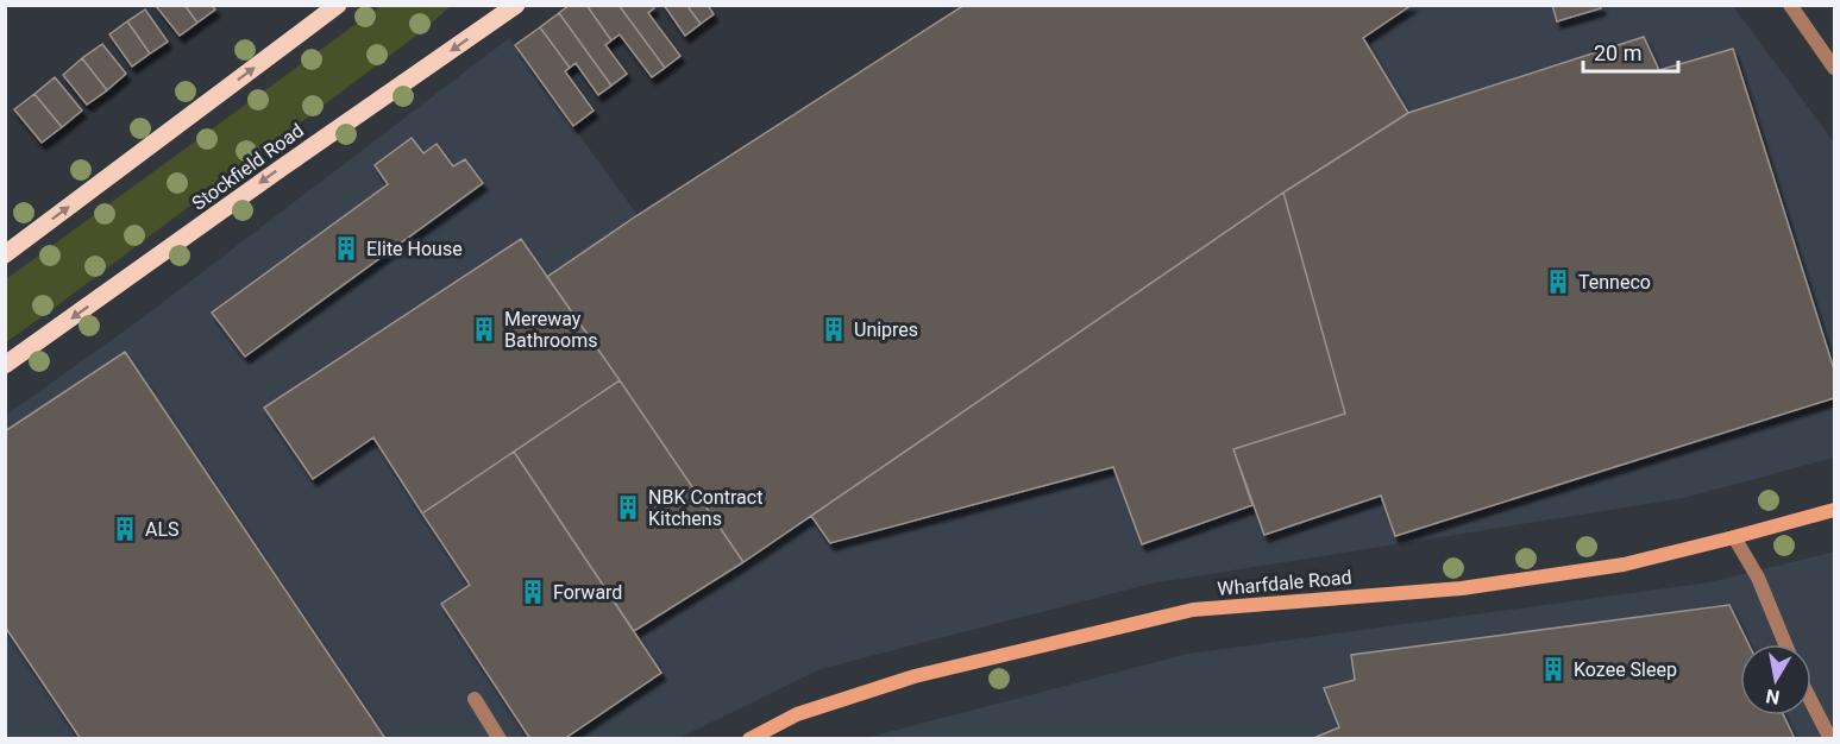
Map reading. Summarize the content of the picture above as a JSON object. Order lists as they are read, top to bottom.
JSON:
{
  "streets": {
    "main road": ["Stockfield Road", "Wharfdale Road"]
  },
  "places": {
    "building": [
      "Elite House",
      "Tenneco",
      "Mereway Bathrooms",
      "Unipres",
      "NBK Contract Kitchens",
      "ALS",
      "Forward",
      "Kozee Sleep"
    ]
  },
  "scale_bar": "20 m",
  "north": "bottom"
}
